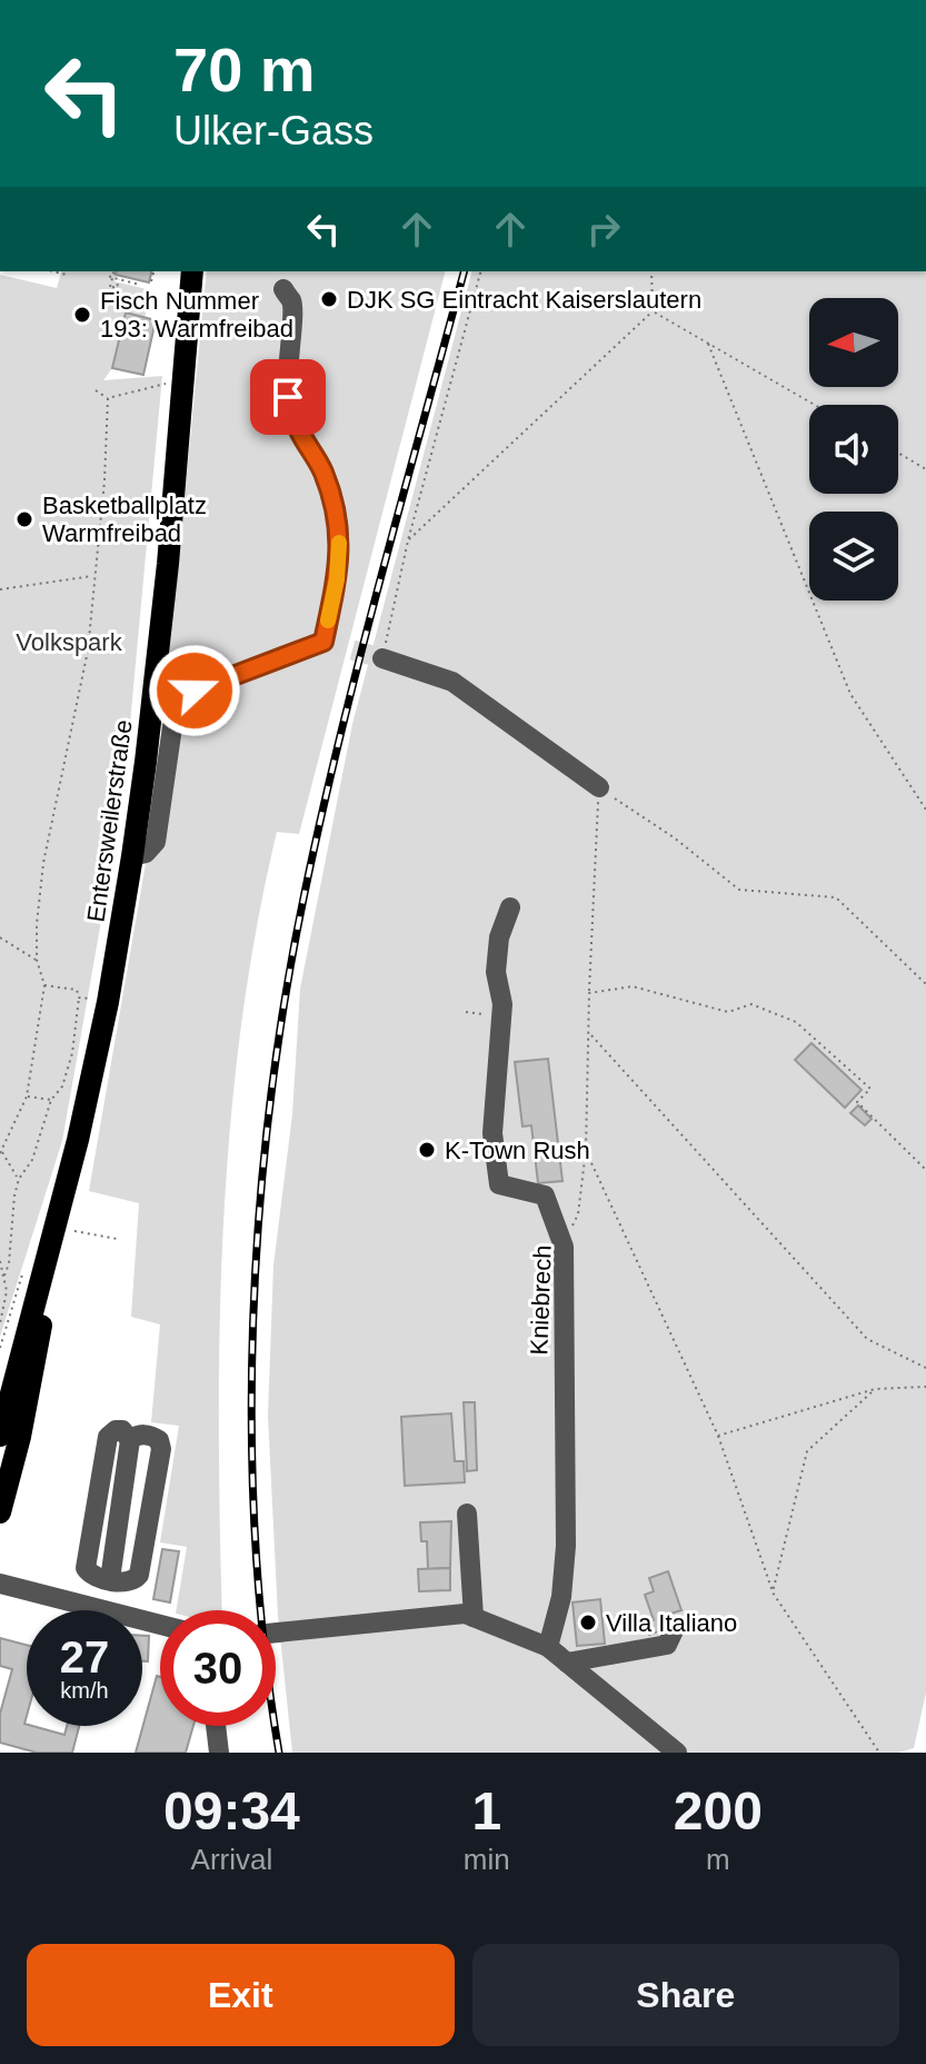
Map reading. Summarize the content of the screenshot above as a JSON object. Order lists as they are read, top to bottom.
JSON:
{
  "streets": {
    "main road": ["Entersweilerstraße"],
    "street": ["Kniebrech"]
  },
  "parks": ["Volkspark"],
  "places": [
    "DJK SG Eintracht Kaiserslautern",
    "Fisch Nummer 193: Warmfreibad",
    "Basketballplatz Warmfreibad",
    "K-Town Rush",
    "Villa Italiano"
  ],
  "north": "left",
  "page": {
    "turn": ["70 m", "Ulker-Gass"],
    "speed": "27 km/h",
    "limit": "30",
    "eta": [
      "09:34",
      "Arrival",
      "1",
      "min",
      "200",
      "m"
    ],
    "buttons": ["Exit", "Share"]
  }
}
